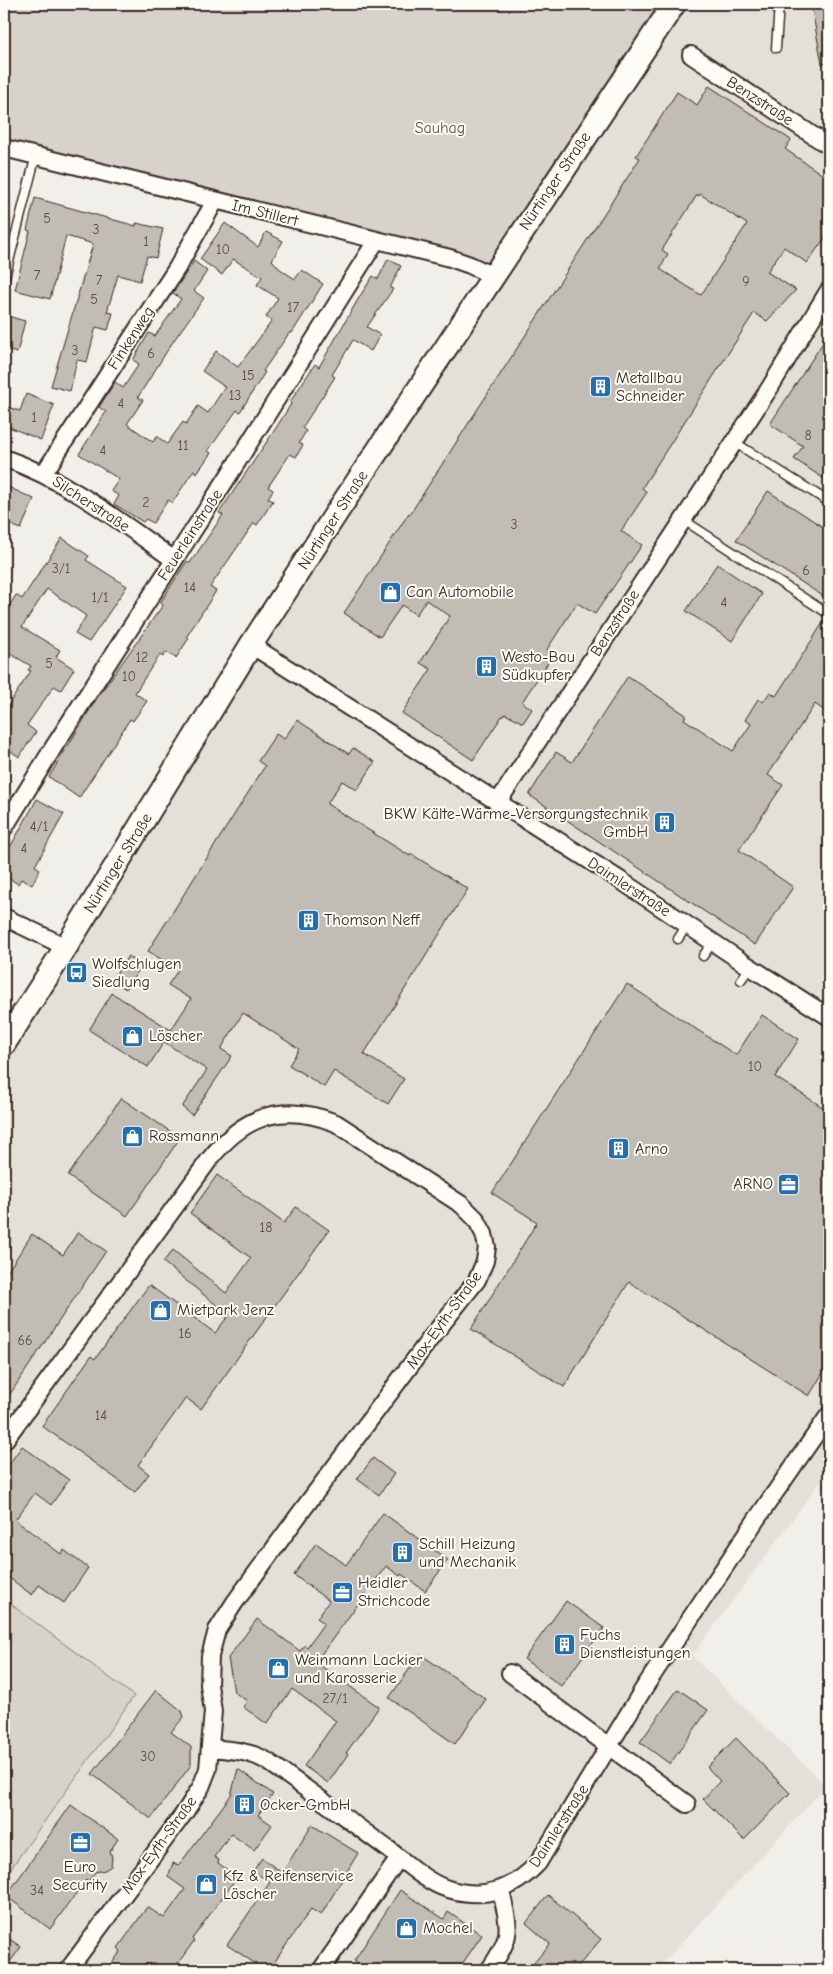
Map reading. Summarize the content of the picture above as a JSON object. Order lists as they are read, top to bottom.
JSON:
{
  "streets": {
    "main road": ["Nürtinger Straße"],
    "street": [
      "Benzstraße",
      "Im Stillert",
      "Finkenweg",
      "Silcherstraße",
      "Feuerleinstraße",
      "Daimlerstraße",
      "Max-Eyth-Straße"
    ]
  },
  "crossings": [
    ["Benzstraße", "Daimlerstraße"],
    ["Nürtinger Straße", "Im Stillert"],
    ["Nürtinger Straße", "Daimlerstraße"],
    ["Im Stillert", "Finkenweg"],
    ["Im Stillert", "Feuerleinstraße"],
    ["Finkenweg", "Silcherstraße"],
    ["Silcherstraße", "Feuerleinstraße"]
  ],
  "parks": ["Sauhag"],
  "places": {
    "building": [
      "Metallbau Schneider",
      "Westo-Bau Südkupfer",
      "BKW Kälte-Wärme-Versorgungstechnik GmbH",
      "Thomson Neff",
      "Arno",
      "Schill Heizung und Mechanik",
      "Fuchs Dienstleistungen",
      "Ocker-GmbH"
    ],
    "shop": [
      "Can Automobile",
      "Löscher",
      "Rossmann",
      "Mietpark Jenz",
      "Weinmann Lackier und Karosserie",
      "Kfz & Reifenservice Löscher",
      "Mochel"
    ],
    "bus stop": ["Wolfschlugen Siedlung"],
    "office": ["ARNO", "Heidler Strichcode", "Euro Security"]
  },
  "house_numbers": [
    "5",
    "3",
    "1",
    "10",
    "7",
    "7",
    "9",
    "5",
    "17",
    "3",
    "6",
    "15",
    "13",
    "4",
    "1",
    "8",
    "11",
    "4",
    "2",
    "3",
    "3/1",
    "6",
    "14",
    "1/1",
    "4",
    "12",
    "5",
    "10",
    "4/1",
    "4",
    "10",
    "18",
    "16",
    "66",
    "14",
    "27/1",
    "30",
    "34"
  ]
}
